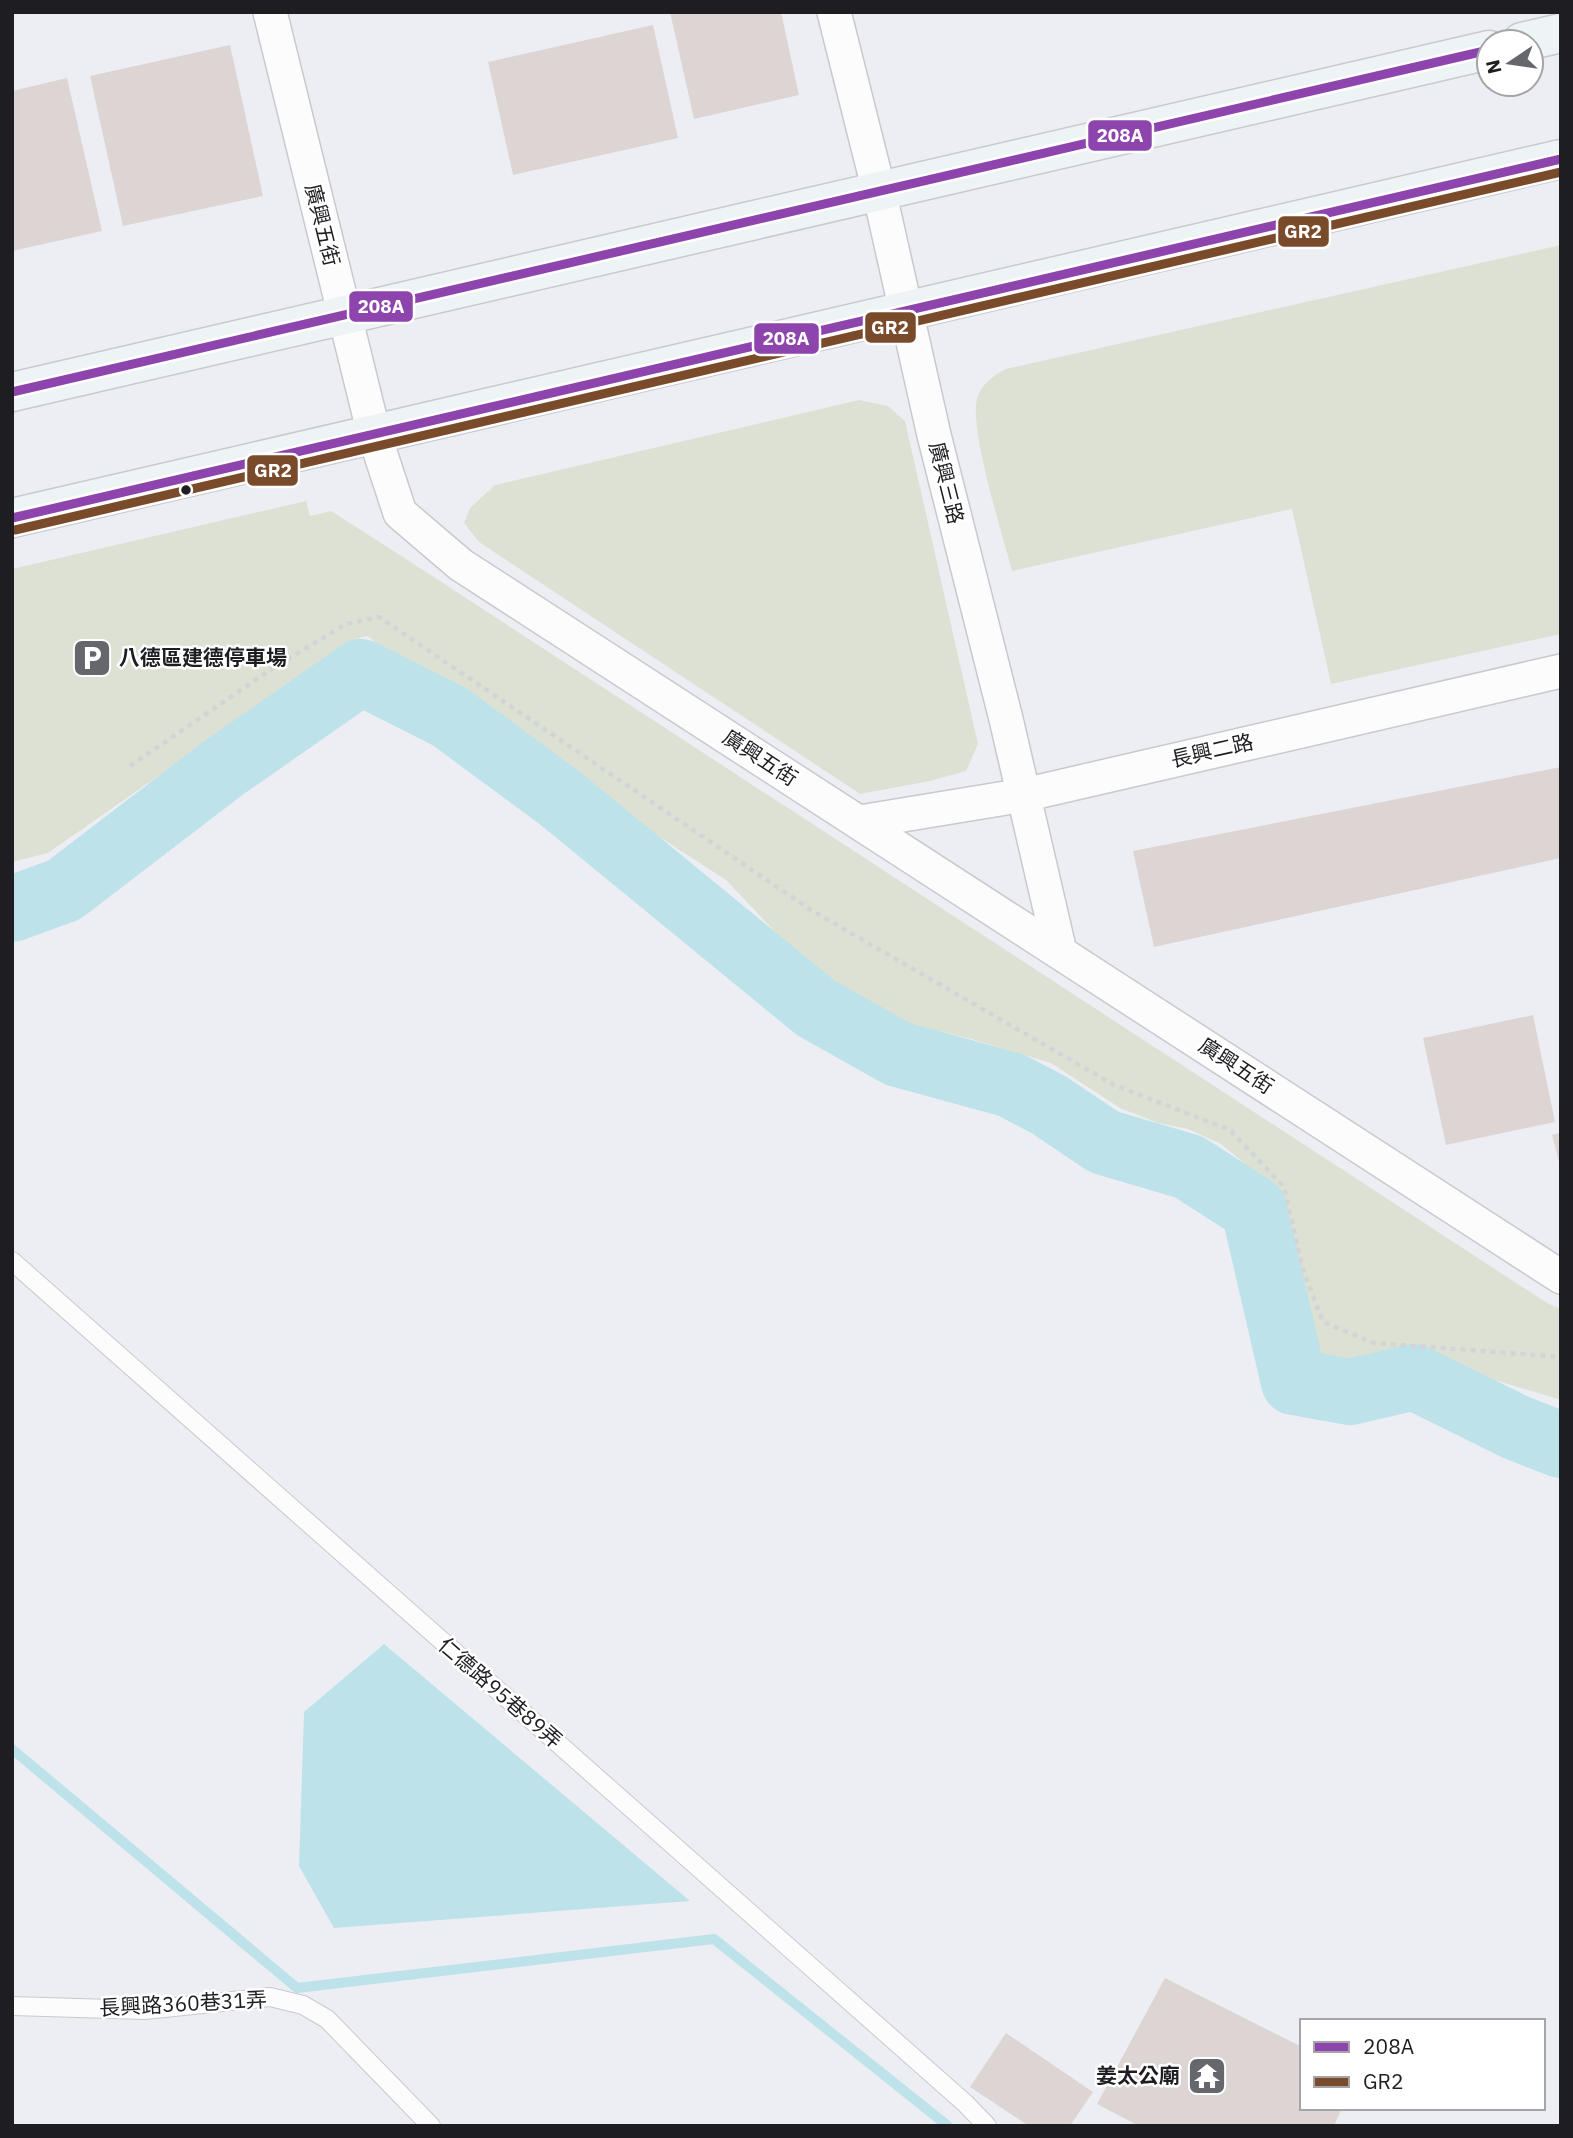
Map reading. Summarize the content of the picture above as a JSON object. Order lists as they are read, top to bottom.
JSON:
{
  "streets": {
    "street": ["廣興五街", "廣興三路", "長興二路"],
    "lane": ["仁德路95巷89弄", "長興路360巷31弄"]
  },
  "crossings": [
    ["廣興五街", "廣興三路"],
    ["廣興五街", "長興二路"],
    ["廣興三路", "長興二路"]
  ],
  "places": {
    "parking": ["八德區建德停車場"],
    "temple": ["姜太公廟"]
  },
  "lines": ["transit line 208A", "transit line GR2"],
  "legend": ["208A", "GR2"],
  "north": "left"
}
